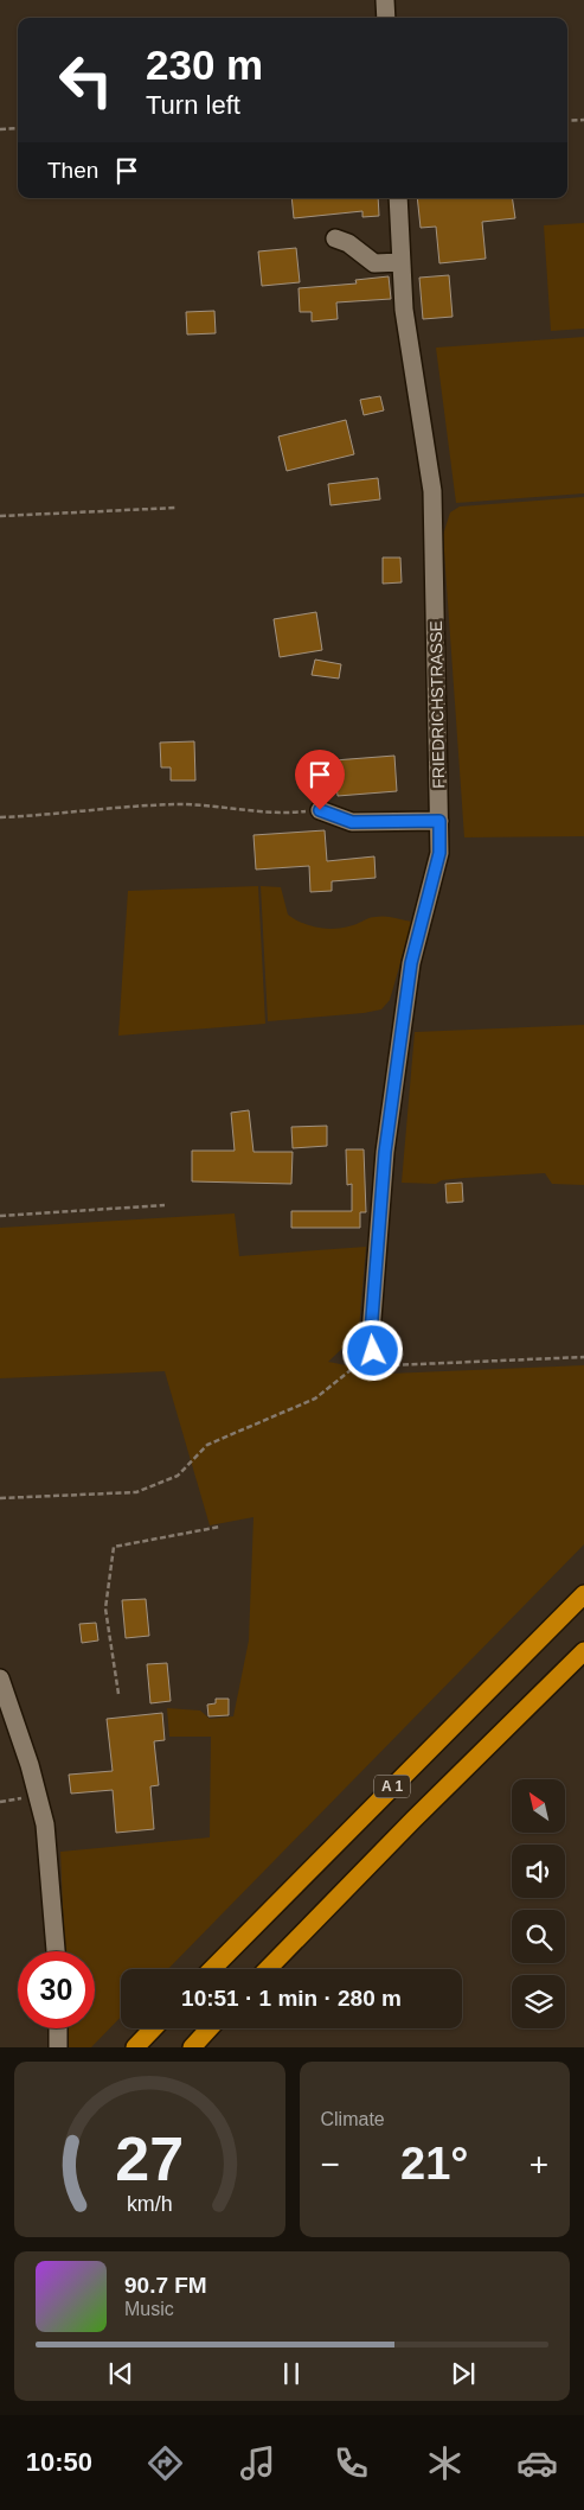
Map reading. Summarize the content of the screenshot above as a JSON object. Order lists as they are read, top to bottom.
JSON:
{
  "streets": {
    "highway": ["A 1"],
    "street": ["FRIEDRICHSTRASSE"]
  },
  "north": "top left",
  "page": {
    "turn": ["230 m", "Turn left"],
    "then": "Then",
    "limit": "30",
    "trip": "10:51 · 1 min · 280 m",
    "tile": "Climate",
    "heat": ["−", "21°", "+"],
    "song": ["90.7 FM", "Music"],
    "tabs": "10:50",
    "gauge": ["27", "km/h"]
  }
}
